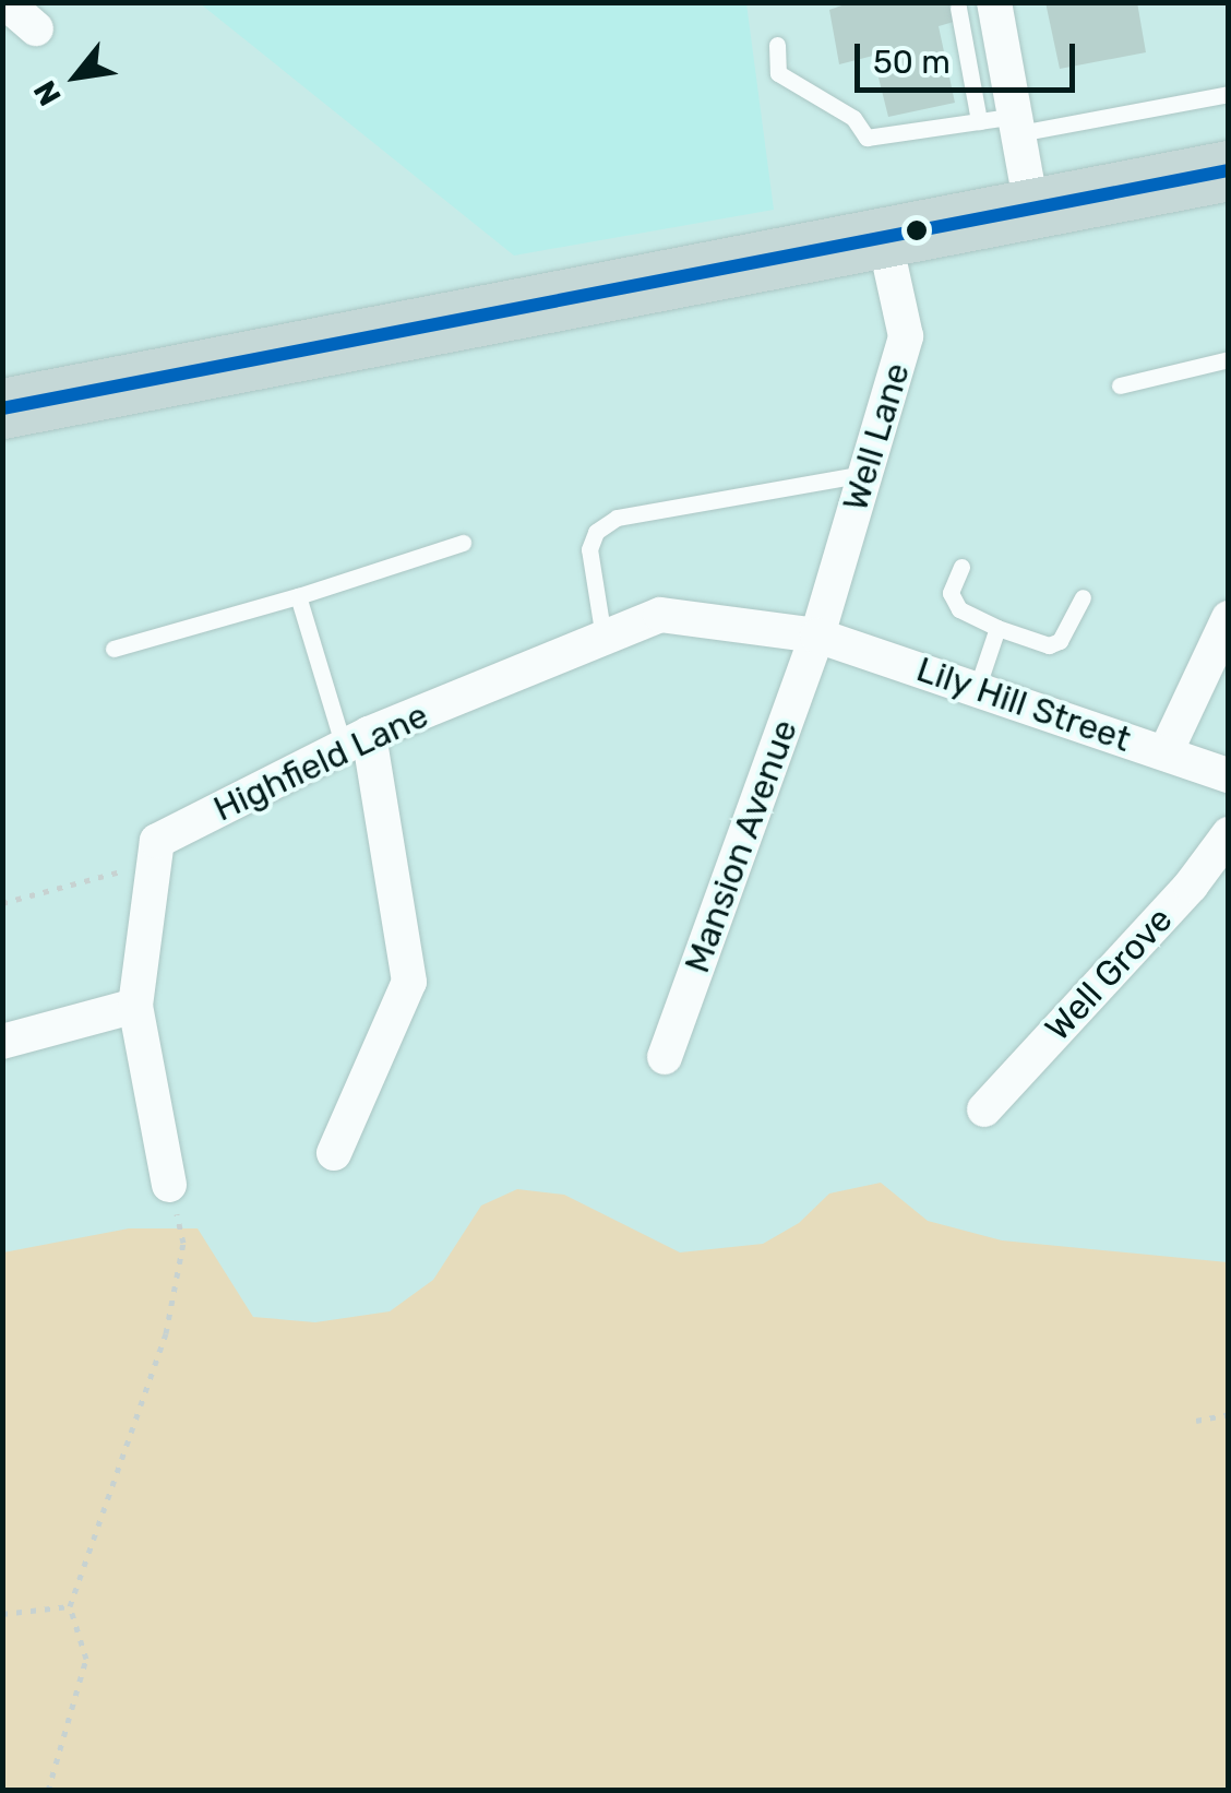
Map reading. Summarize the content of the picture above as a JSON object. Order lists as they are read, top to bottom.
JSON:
{
  "streets": {
    "street": [
      "Well Lane",
      "Lily Hill Street",
      "Highfield Lane",
      "Mansion Avenue",
      "Well Grove"
    ]
  },
  "crossings": [
    ["Well Lane", "Lily Hill Street"],
    ["Well Lane", "Highfield Lane"],
    ["Well Lane", "Mansion Avenue"],
    ["Lily Hill Street", "Highfield Lane"],
    ["Lily Hill Street", "Mansion Avenue"],
    ["Highfield Lane", "Mansion Avenue"]
  ],
  "scale_bar": "50 m",
  "north": "bottom left"
}
